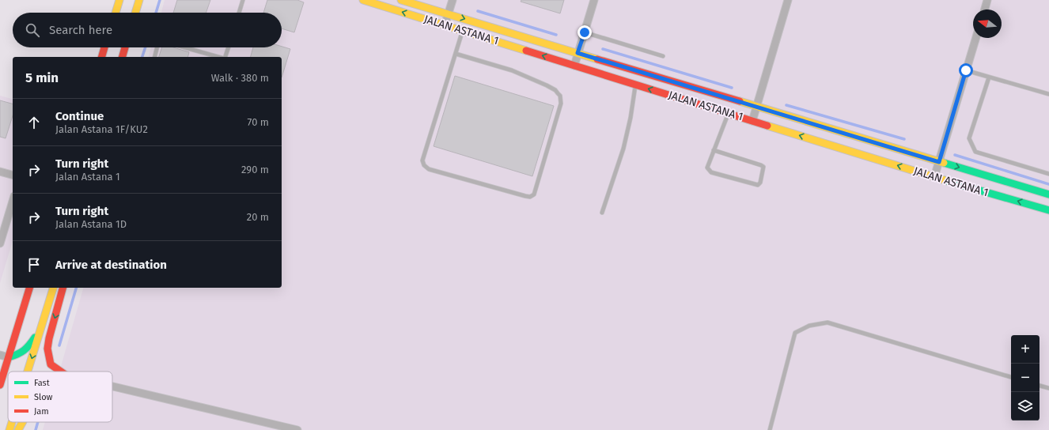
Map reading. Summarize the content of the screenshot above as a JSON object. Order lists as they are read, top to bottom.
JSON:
{
  "streets": {
    "street": ["JALAN ASTANA 1"]
  },
  "legend": ["Fast", "Slow", "Jam"],
  "north": "left",
  "page": {
    "search": "Search here",
    "heading": ["5 min", "Walk · 380 m"],
    "list": [
      ["Continue", "Jalan Astana 1F/KU2", "70 m"],
      ["Turn right", "Jalan Astana 1", "290 m"],
      ["Turn right", "Jalan Astana 1D", "20 m"],
      "Arrive at destination"
    ],
    "map_buttons": ["+", "−"]
  }
}
